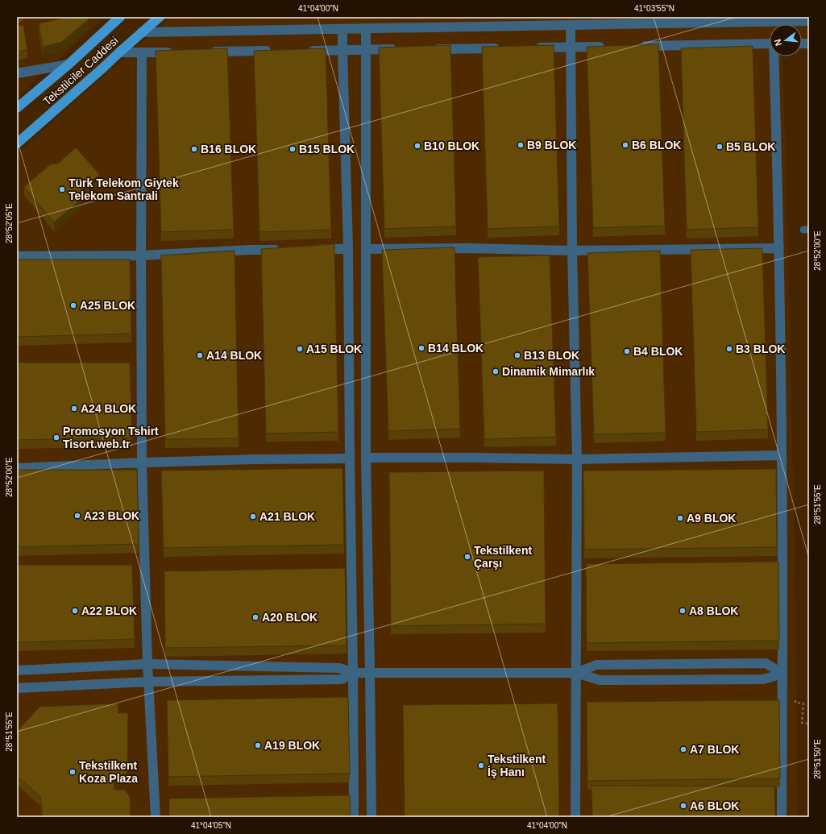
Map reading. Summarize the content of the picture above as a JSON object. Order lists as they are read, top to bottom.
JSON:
{
  "streets": {
    "main road": ["Tekstilciler Caddesi"]
  },
  "places": [
    "B9 BLOK",
    "B6 BLOK",
    "B10 BLOK",
    "B5 BLOK",
    "B16 BLOK",
    "B15 BLOK",
    "Türk Telekom Giytek Telekom Santrali",
    "A25 BLOK",
    "B14 BLOK",
    "A15 BLOK",
    "B3 BLOK",
    "B4 BLOK",
    "A14 BLOK",
    "B13 BLOK",
    "Dinamik Mimarlık",
    "A24 BLOK",
    "Promosyon Tshirt Tisort.web.tr",
    "A23 BLOK",
    "A21 BLOK",
    "A9 BLOK",
    "Tekstilkent Çarşı",
    "A22 BLOK",
    "A8 BLOK",
    "A20 BLOK",
    "A19 BLOK",
    "A7 BLOK",
    "Tekstilkent İş Hanı",
    "Tekstilkent Koza Plaza",
    "A6 BLOK"
  ],
  "north": "left",
  "coordinates": [
    "41°04'00\"N",
    "41°03'55\"N",
    "28°52'05\"E",
    "28°52'00\"E",
    "28°51'55\"E",
    "28°51'50\"E",
    "41°04'05\"N"
  ]
}
